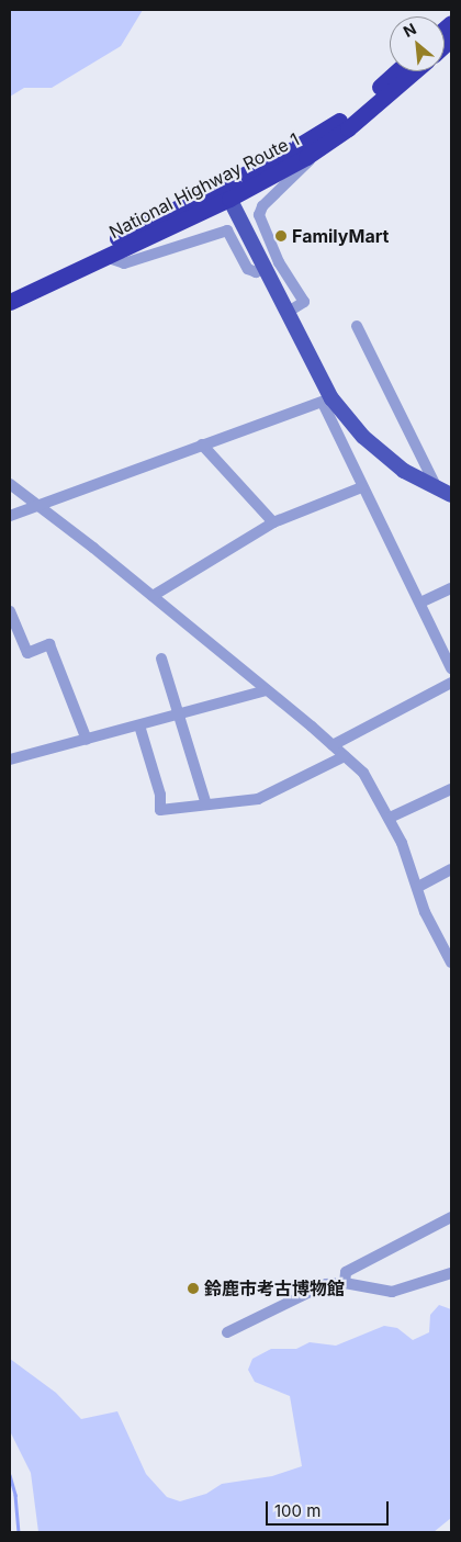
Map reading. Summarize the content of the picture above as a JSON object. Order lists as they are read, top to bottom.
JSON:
{
  "streets": {
    "highway": ["National Highway Route 1"]
  },
  "places": ["FamilyMart", "鈴鹿市考古博物館"],
  "scale_bar": "100 m",
  "north": "top left"
}
